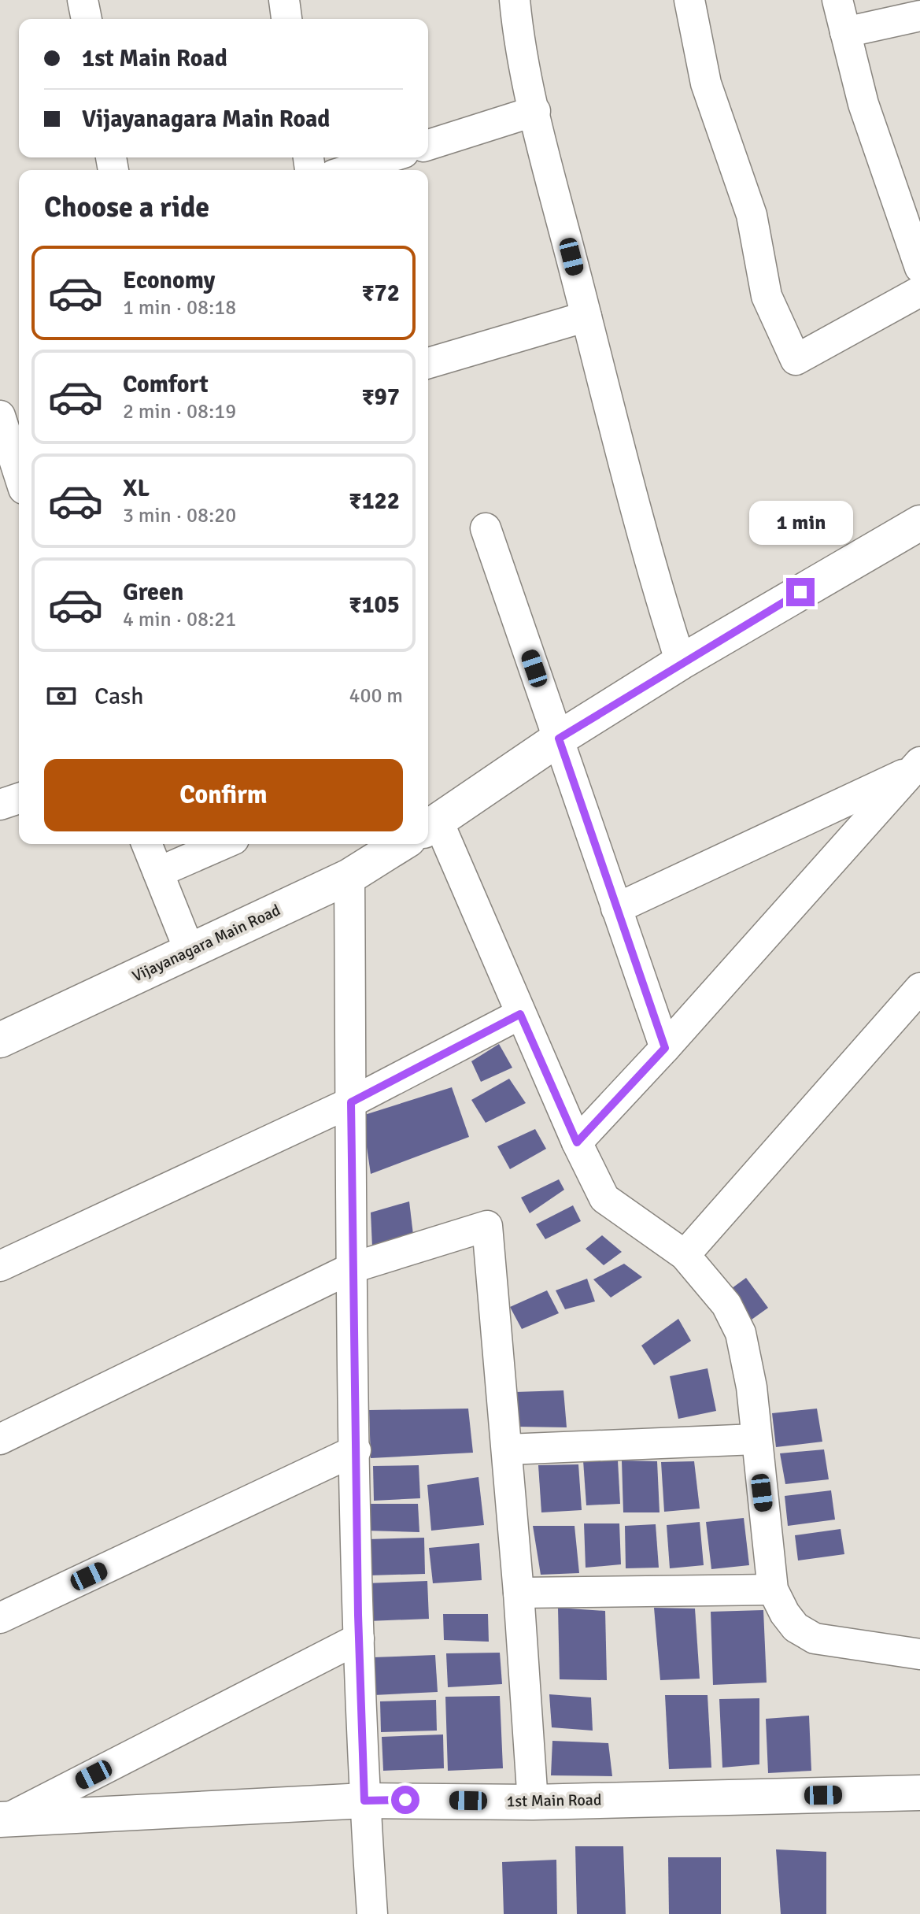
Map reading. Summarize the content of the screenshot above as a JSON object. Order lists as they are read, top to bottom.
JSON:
{
  "streets": {
    "street": ["Vijayanagara Main Road", "1st Main Road"]
  },
  "page": {
    "banner": ["1st Main Road", "Vijayanagara Main Road"],
    "heading": "Choose a ride",
    "list": [
      {
        "name": "Economy",
        "note": "1 min · 08:18",
        "value": "₹72"
      },
      {
        "name": "Comfort",
        "note": "2 min · 08:19",
        "value": "₹97"
      },
      {
        "name": "XL",
        "note": "3 min · 08:20",
        "value": "₹122"
      },
      {
        "name": "Green",
        "note": "4 min · 08:21",
        "value": "₹105"
      }
    ],
    "bubble": "1 min",
    "pay": ["Cash", "400 m"],
    "buttons": "Confirm"
  }
}
